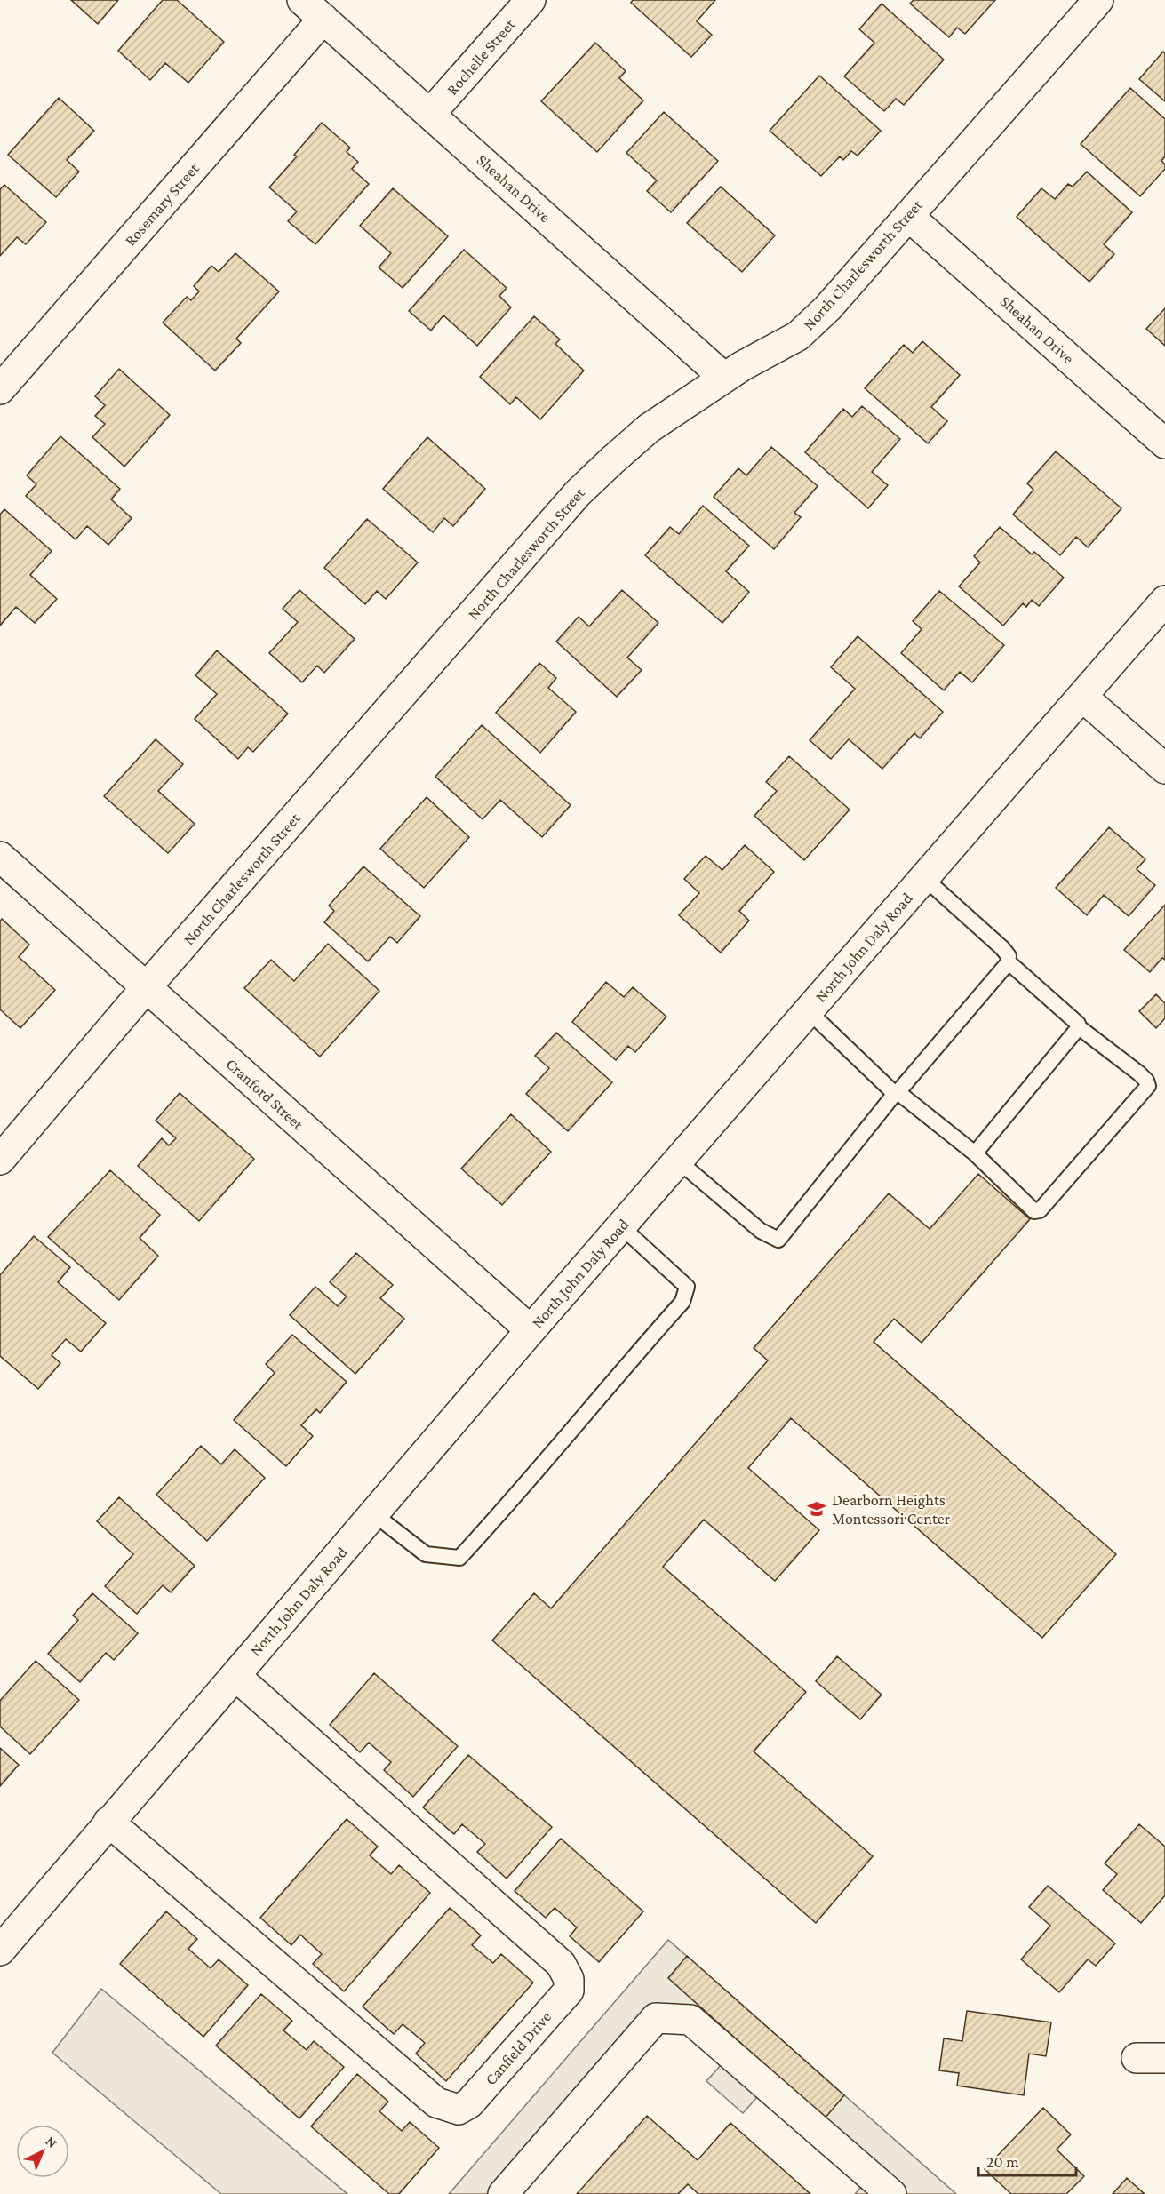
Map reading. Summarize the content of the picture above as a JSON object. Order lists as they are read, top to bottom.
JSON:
{
  "streets": {
    "street": [
      "Rochelle Street",
      "Sheahan Drive",
      "Rosemary Street",
      "North Charlesworth Street",
      "North John Daly Road",
      "Cranford Street",
      "Canfield Drive"
    ]
  },
  "crossings": [
    ["Rochelle Street", "Sheahan Drive"],
    ["Sheahan Drive", "Rosemary Street"],
    ["Sheahan Drive", "North Charlesworth Street"],
    ["North Charlesworth Street", "Cranford Street"],
    ["North John Daly Road", "Cranford Street"],
    ["North John Daly Road", "Canfield Drive"]
  ],
  "places": {
    "school or university": ["Dearborn Heights Montessori Center"]
  },
  "scale_bar": "20 m",
  "north": "top right"
}
